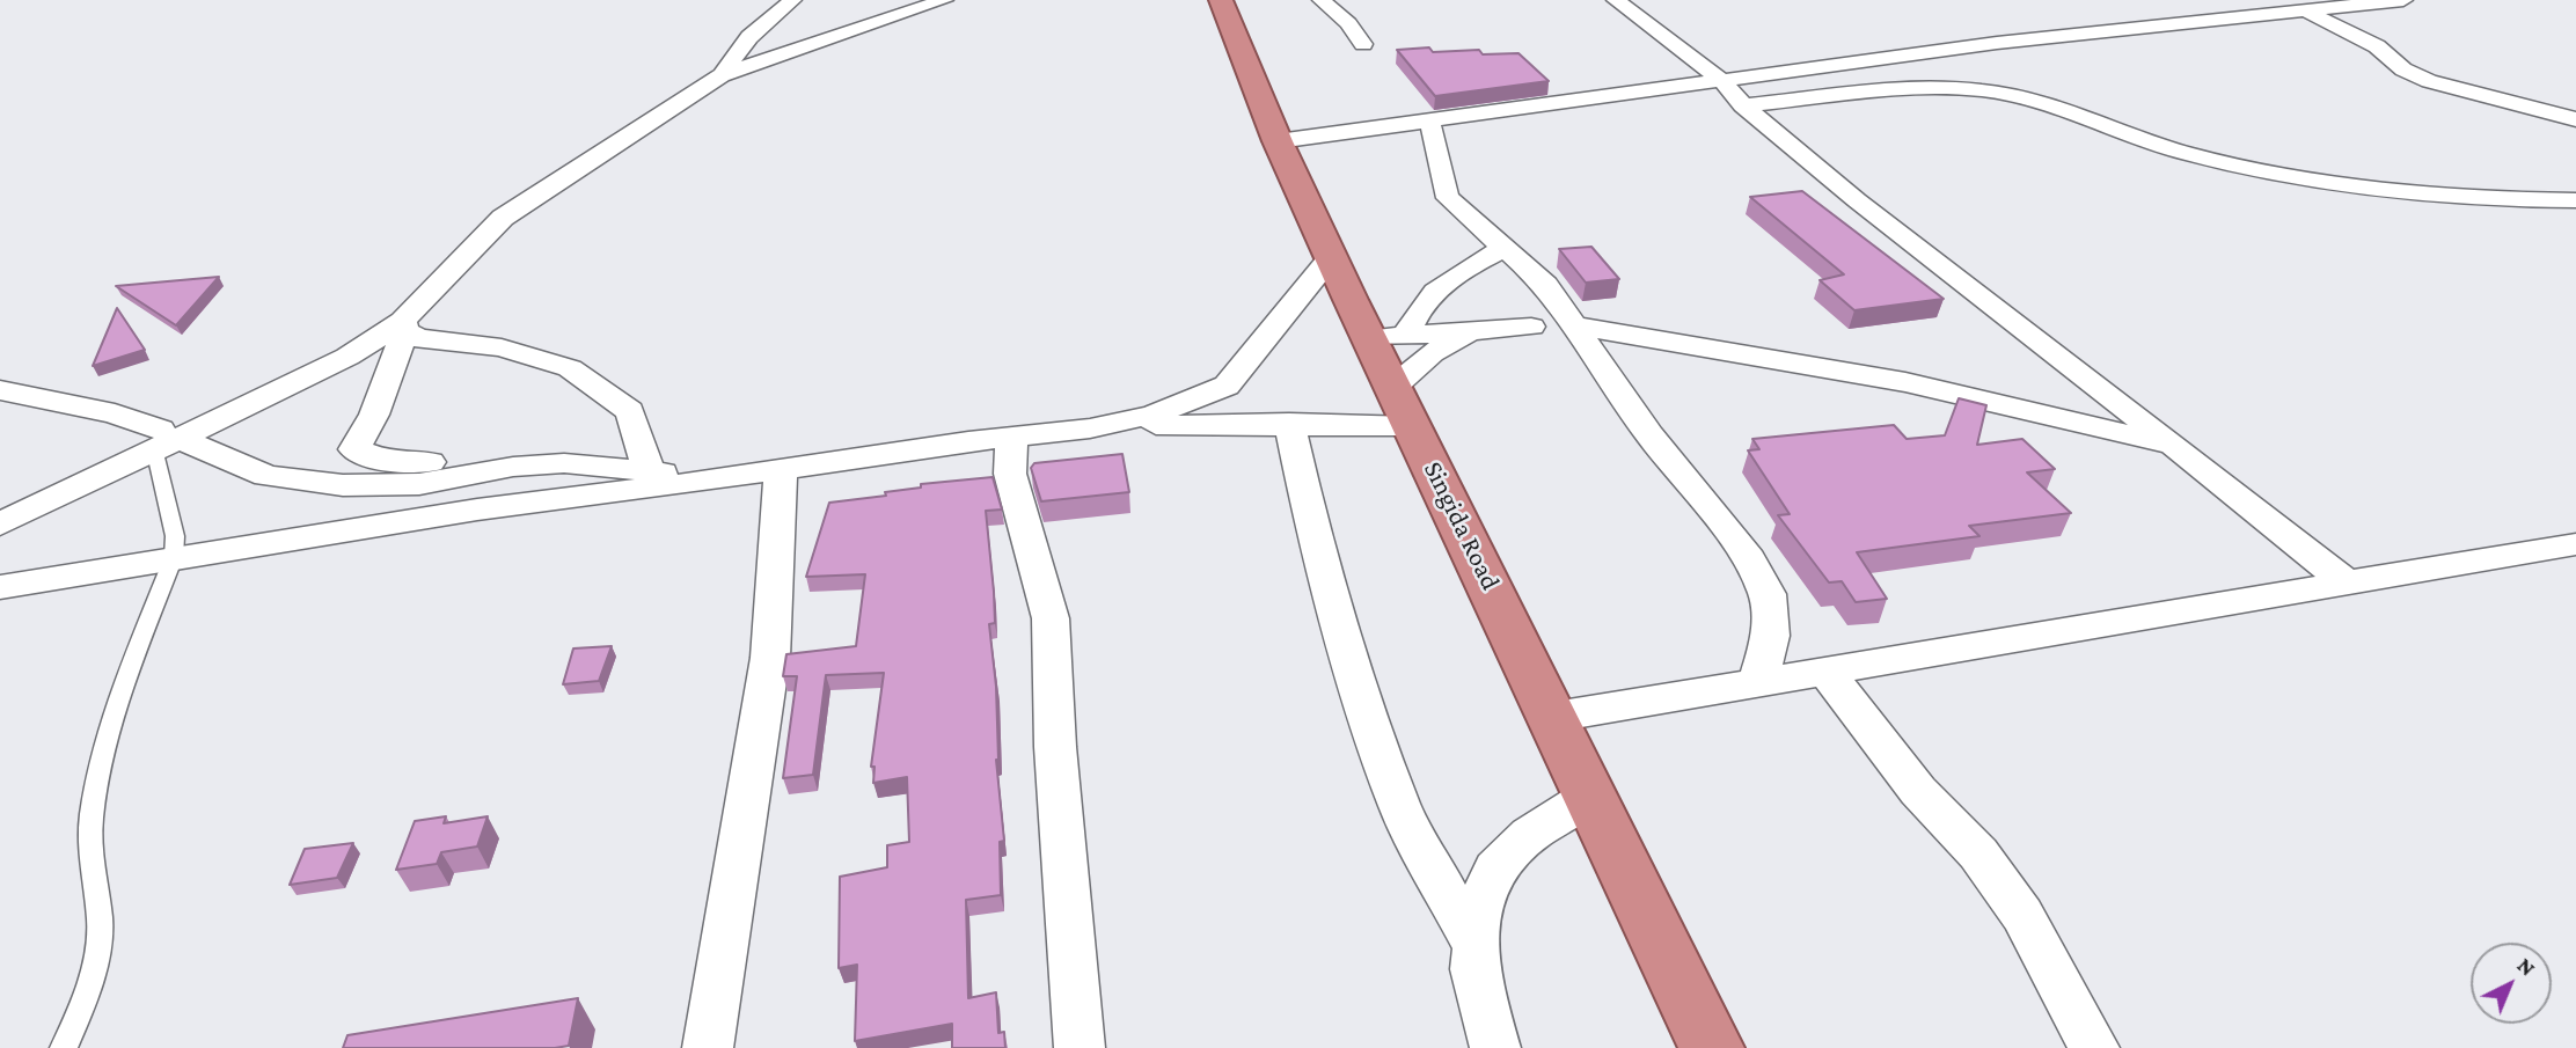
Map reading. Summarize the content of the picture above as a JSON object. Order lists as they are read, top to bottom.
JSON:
{
  "streets": {
    "highway": ["Singida Road"]
  },
  "north": "top right"
}
